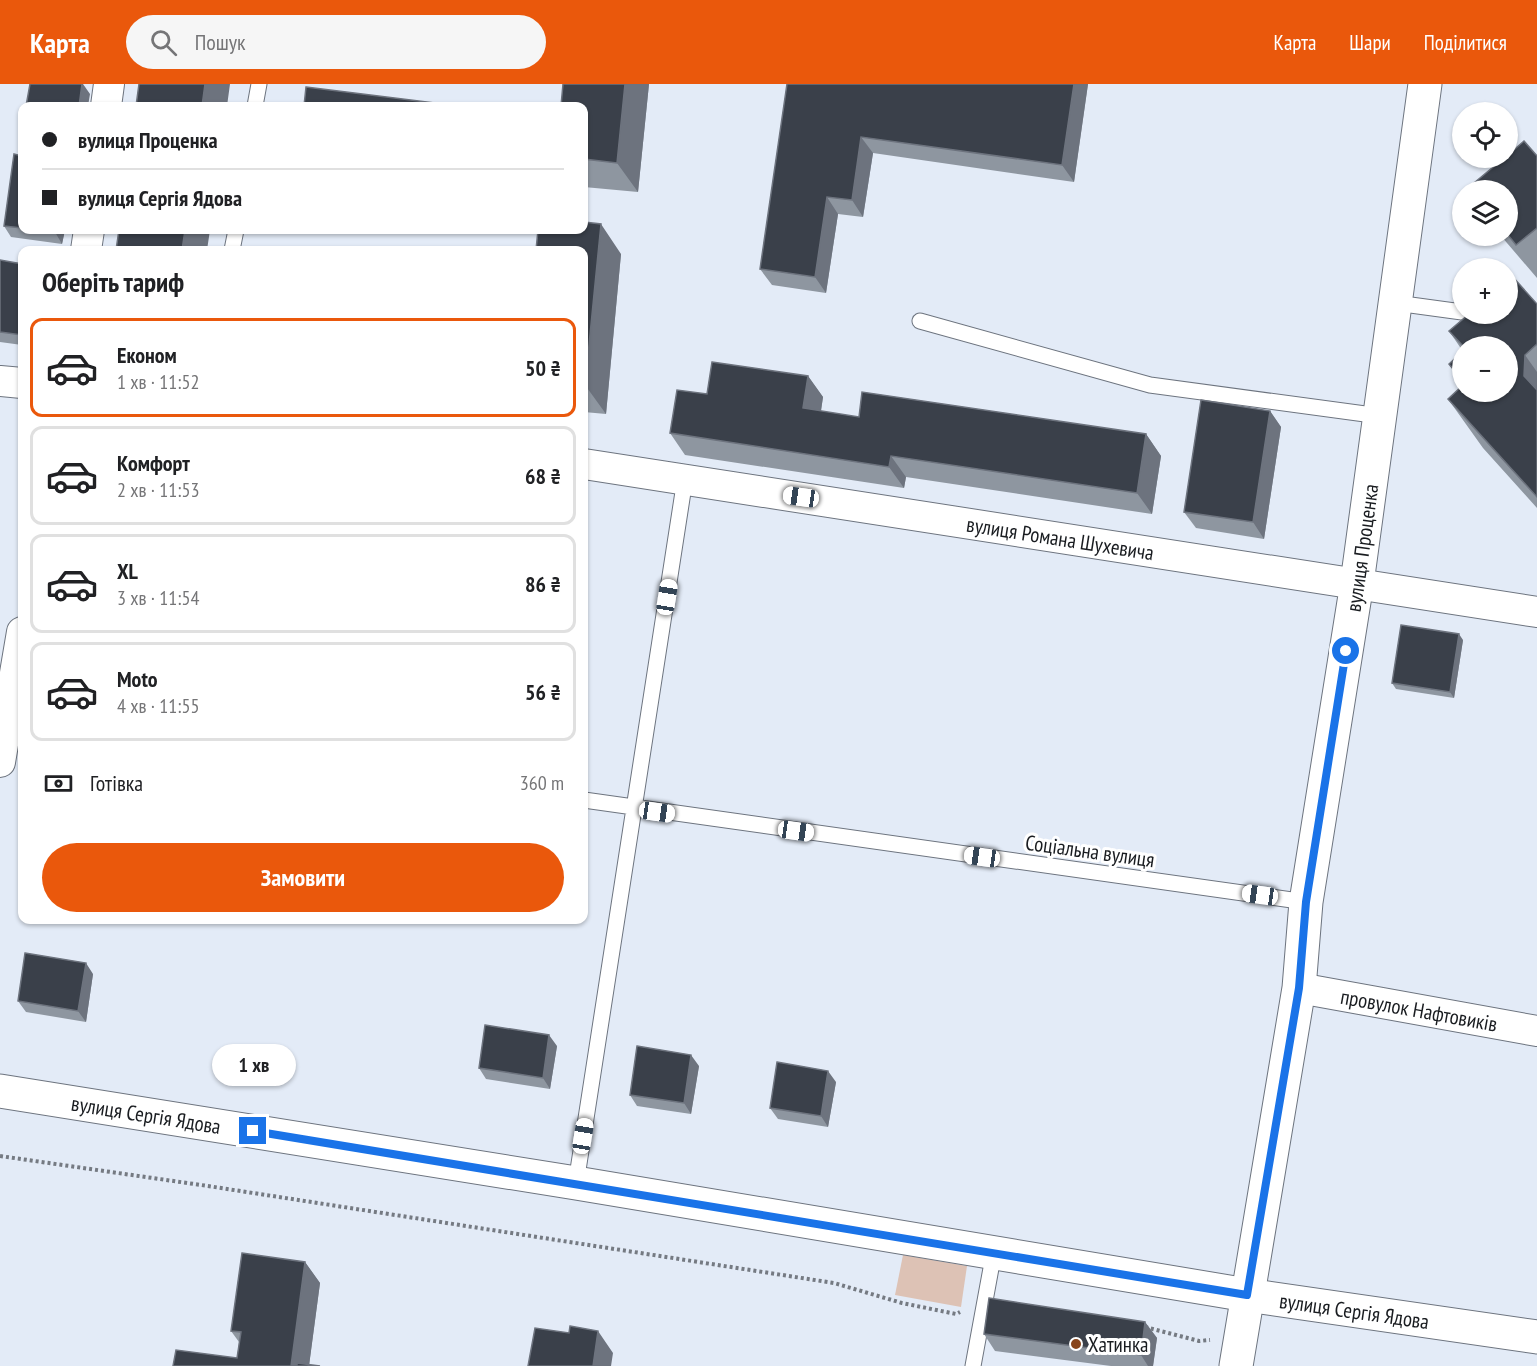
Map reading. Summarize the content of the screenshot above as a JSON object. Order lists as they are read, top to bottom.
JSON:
{
  "streets": {
    "street": [
      "вулиця Романа Шухевича",
      "вулиця Проценка",
      "провулок Нафтовиків",
      "вулиця Сергія Ядова"
    ],
    "lane": ["Соціальна вулиця"]
  },
  "crossings": [
    ["вулиця Романа Шухевича", "вулиця Проценка"],
    ["вулиця Проценка", "Соціальна вулиця"],
    ["вулиця Проценка", "провулок Нафтовиків"],
    ["вулиця Проценка", "вулиця Сергія Ядова"]
  ],
  "places": ["Хатинка"],
  "page": {
    "header": "Карта",
    "search": "Пошук",
    "nav": ["Карта", "Шари", "Поділитися"],
    "map_buttons": ["+", "−"],
    "banner": ["вулиця Проценка", "вулиця Сергія Ядова"],
    "heading": "Оберіть тариф",
    "list": [
      {
        "name": "Економ",
        "note": "1 хв · 11:52",
        "value": "50 ₴"
      },
      {
        "name": "Комфорт",
        "note": "2 хв · 11:53",
        "value": "68 ₴"
      },
      {
        "name": "XL",
        "note": "3 хв · 11:54",
        "value": "86 ₴"
      },
      {
        "name": "Moto",
        "note": "4 хв · 11:55",
        "value": "56 ₴"
      }
    ],
    "pay": ["Готівка", "360 m"],
    "buttons": "Замовити",
    "bubble": "1 хв"
  }
}
